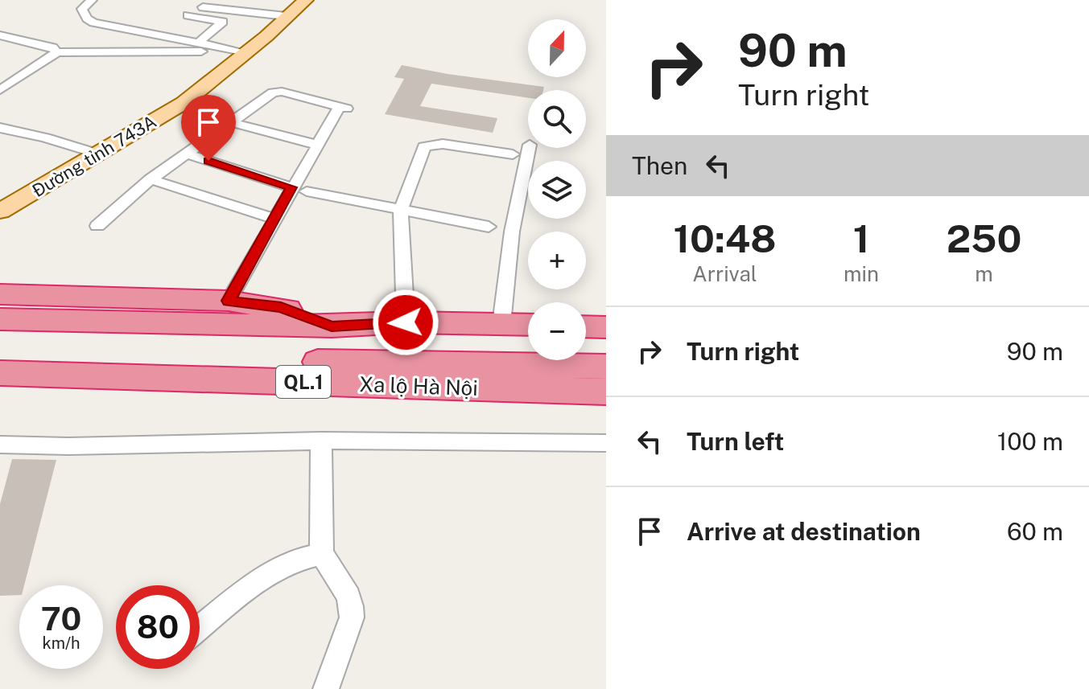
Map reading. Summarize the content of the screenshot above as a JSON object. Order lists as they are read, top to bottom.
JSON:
{
  "streets": {
    "highway": ["QL.1", "Xa lộ Hà Nội"],
    "main road": ["Đường tỉnh 743A"]
  },
  "crossings": [
    ["QL.1", "Xa lộ Hà Nội"]
  ],
  "north": "top",
  "page": {
    "turn": ["90 m", "Turn right"],
    "map_buttons": ["+", "−"],
    "then": "Then",
    "eta": [
      "10:48",
      "Arrival",
      "1",
      "min",
      "250",
      "m"
    ],
    "list": [
      {
        "name": "Turn right",
        "value": "90 m"
      },
      {
        "name": "Turn left",
        "value": "100 m"
      },
      {
        "name": "Arrive at destination",
        "value": "60 m"
      }
    ],
    "speed": "70 km/h",
    "limit": "80"
  }
}
